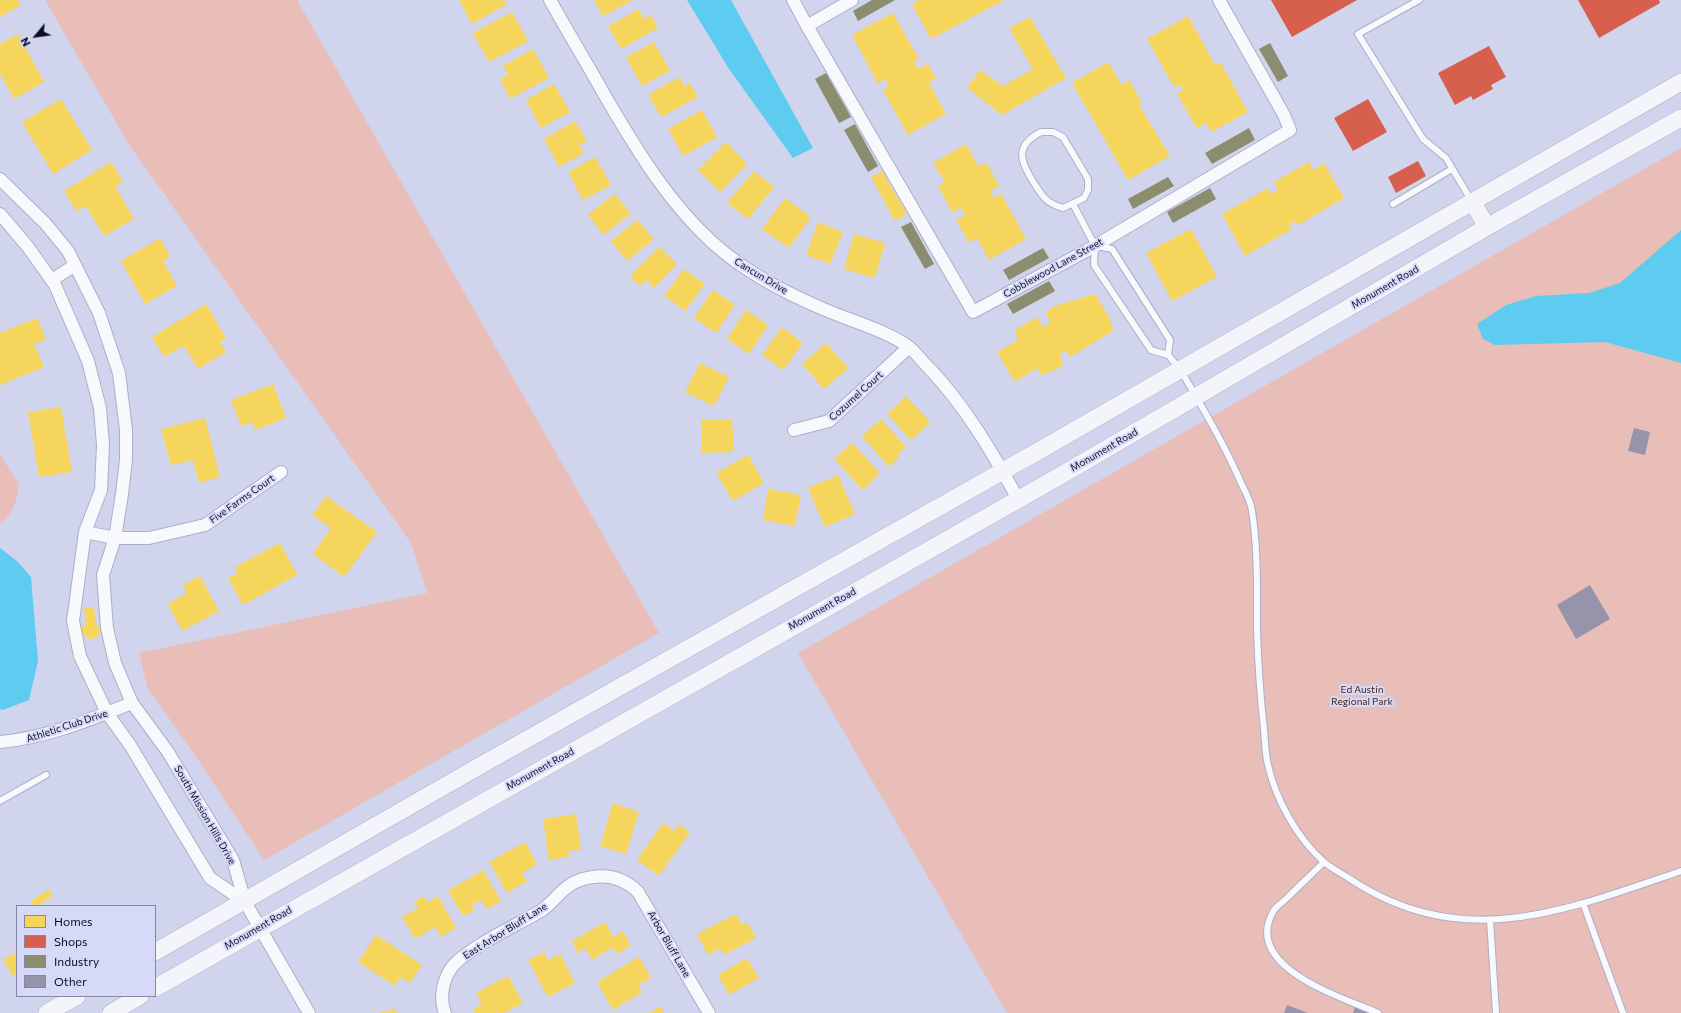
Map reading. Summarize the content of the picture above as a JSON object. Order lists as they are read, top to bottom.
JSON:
{
  "streets": {
    "street": [
      "Cobblewood Lane Street",
      "Cancun Drive",
      "Monument Road",
      "Cozumel Court",
      "Five Farms Court",
      "Athletic Club Drive",
      "South Mission Hills Drive",
      "East Arbor Bluff Lane",
      "Arbor Bluff Lane"
    ]
  },
  "crossings": [
    ["Cancun Drive", "Monument Road"],
    ["Cancun Drive", "Cozumel Court"],
    ["Five Farms Court", "South Mission Hills Drive"],
    ["Athletic Club Drive", "South Mission Hills Drive"],
    ["East Arbor Bluff Lane", "Arbor Bluff Lane"]
  ],
  "parks": ["Ed Austin Regional Park"],
  "legend": [
    "Homes",
    "Shops",
    "Industry",
    "Other"
  ],
  "north": "bottom left"
}
